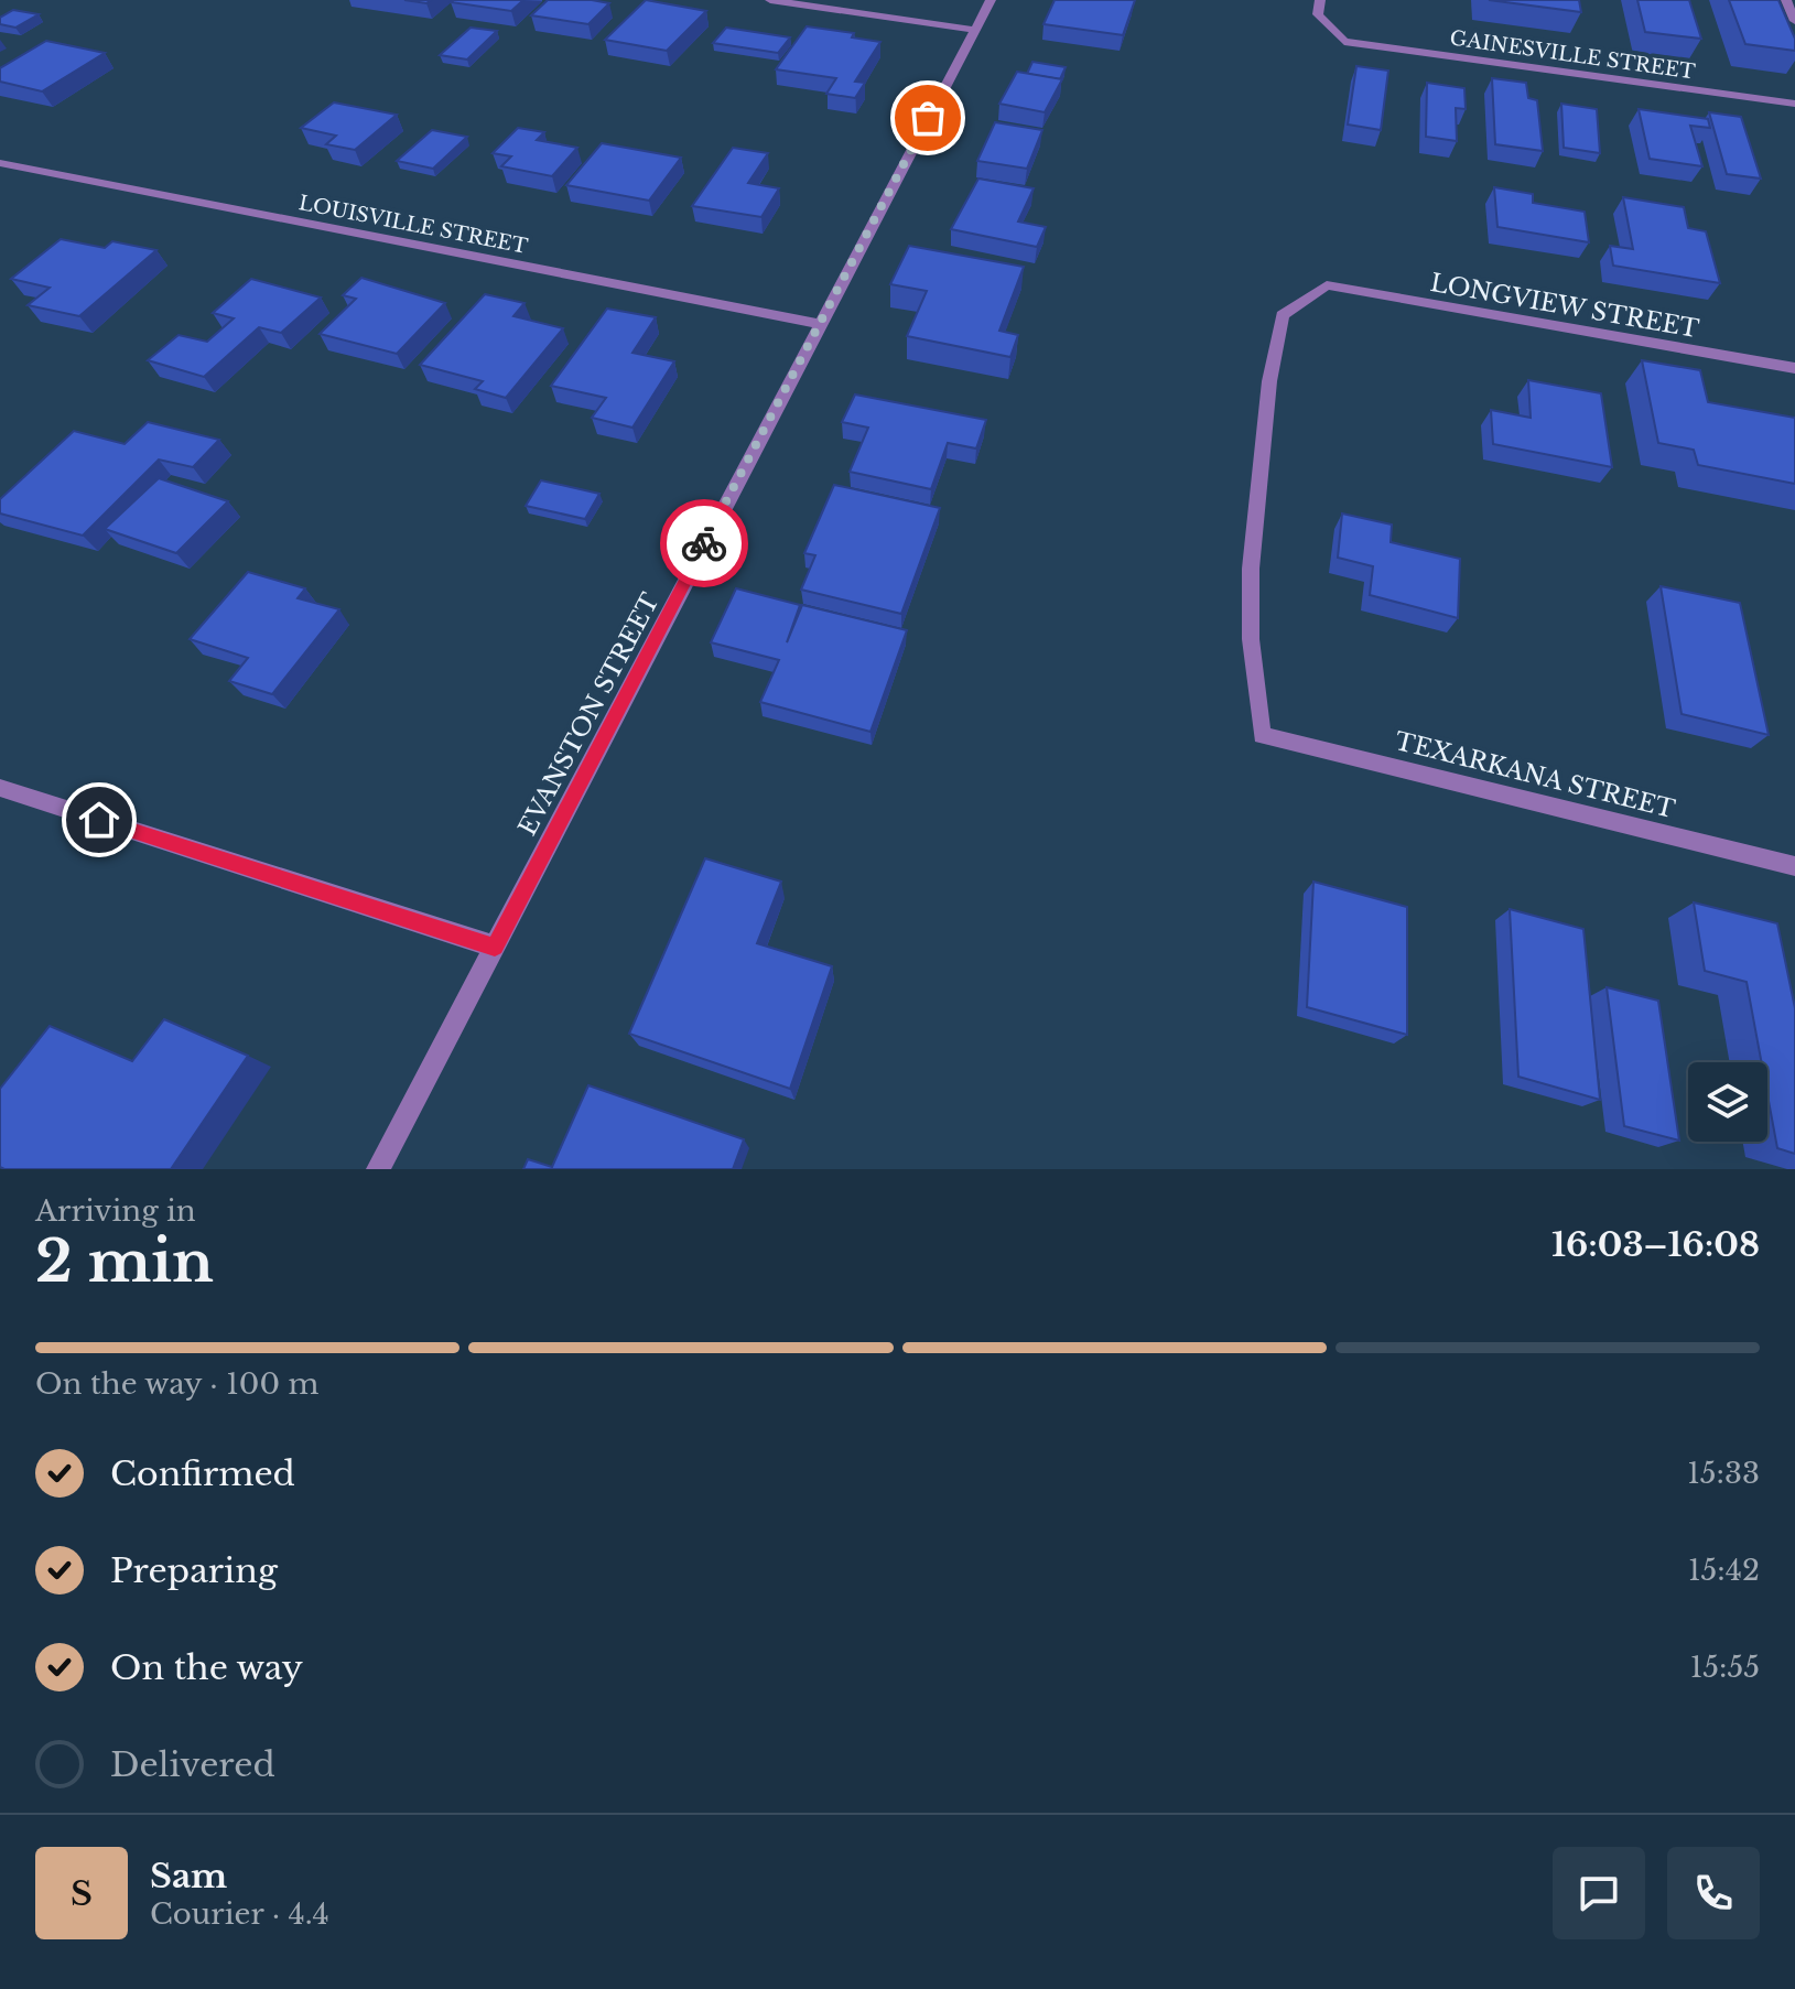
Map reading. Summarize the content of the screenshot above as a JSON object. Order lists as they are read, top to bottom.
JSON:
{
  "streets": {
    "street": [
      "GAINESVILLE STREET",
      "LOUISVILLE STREET",
      "LONGVIEW STREET",
      "EVANSTON STREET",
      "TEXARKANA STREET"
    ]
  },
  "crossings": [
    ["LOUISVILLE STREET", "EVANSTON STREET"],
    ["LONGVIEW STREET", "TEXARKANA STREET"]
  ],
  "page": {
    "heading": ["2 min", "Arriving in", "16:03–16:08"],
    "panel": ["Sam", "Courier · 4.4"],
    "bar": "On the way · 100 m",
    "list": [
      ["Confirmed", "15:33"],
      ["Preparing", "15:42"],
      ["On the way", "15:55"],
      "Delivered"
    ],
    "round": "S"
  }
}
